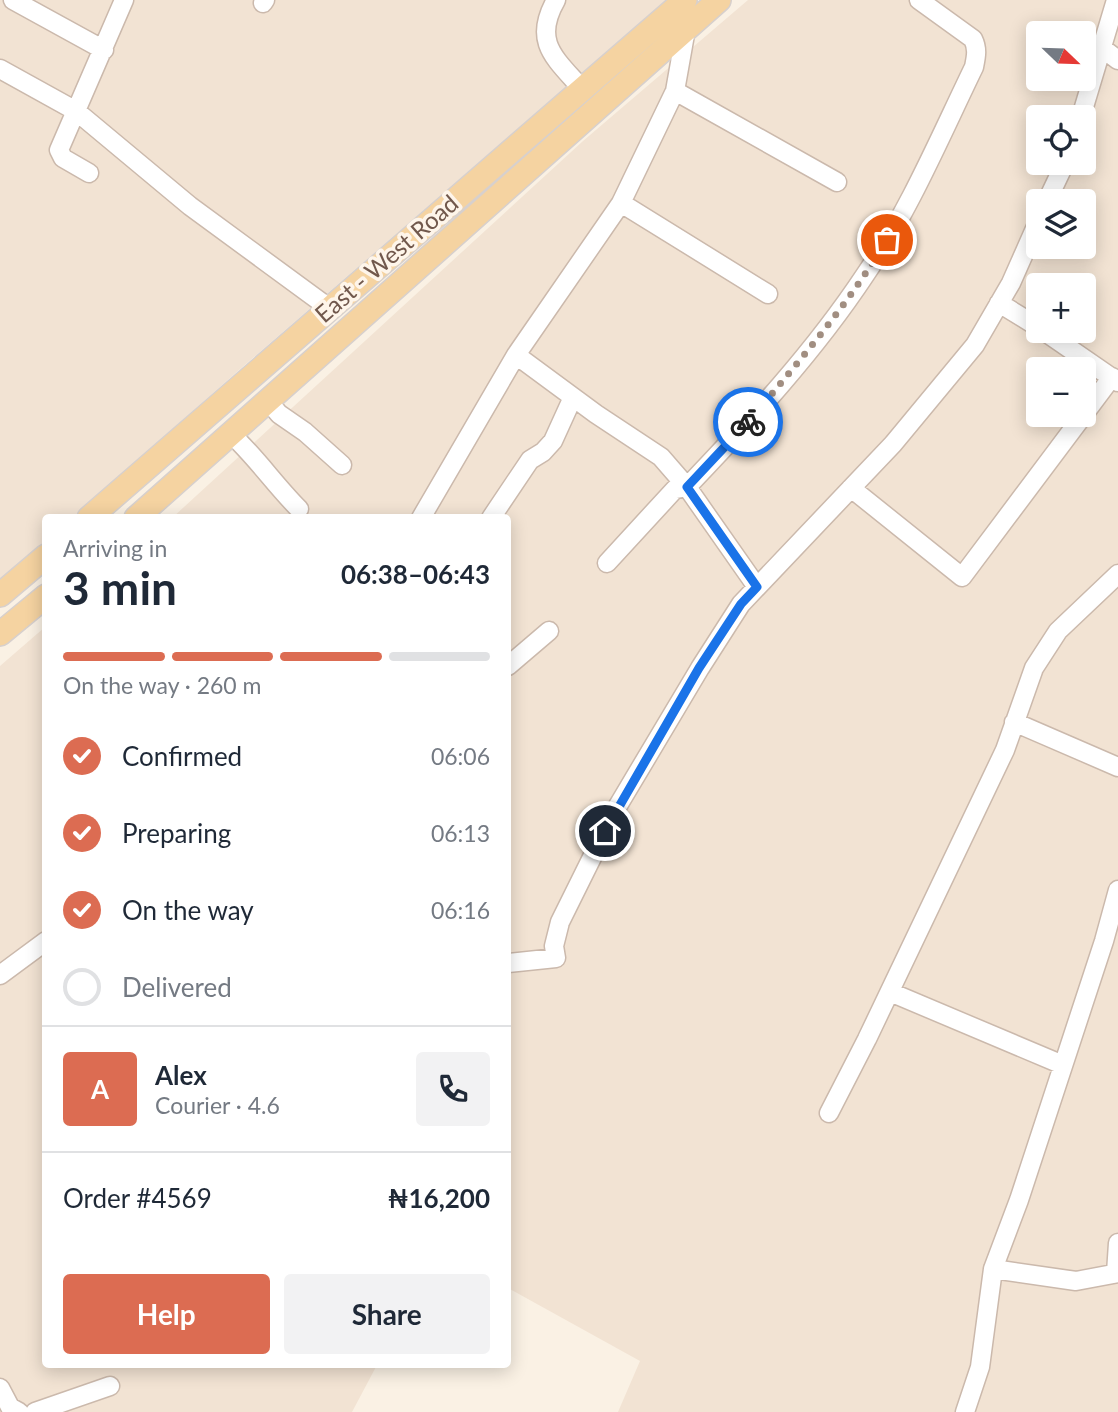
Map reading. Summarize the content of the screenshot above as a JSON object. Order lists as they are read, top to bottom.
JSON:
{
  "streets": {
    "main road": ["East - West Road"]
  },
  "north": "bottom right",
  "page": {
    "map_buttons": ["+", "−"],
    "heading": ["3 min", "Arriving in", "06:38–06:43"],
    "panel": [
      "Alex",
      "Courier · 4.6",
      "Order #4569",
      "₦16,200"
    ],
    "bar": "On the way · 260 m",
    "list": [
      ["Confirmed", "06:06"],
      ["Preparing", "06:13"],
      ["On the way", "06:16"],
      "Delivered"
    ],
    "round": "A",
    "buttons": ["Help", "Share"]
  }
}
